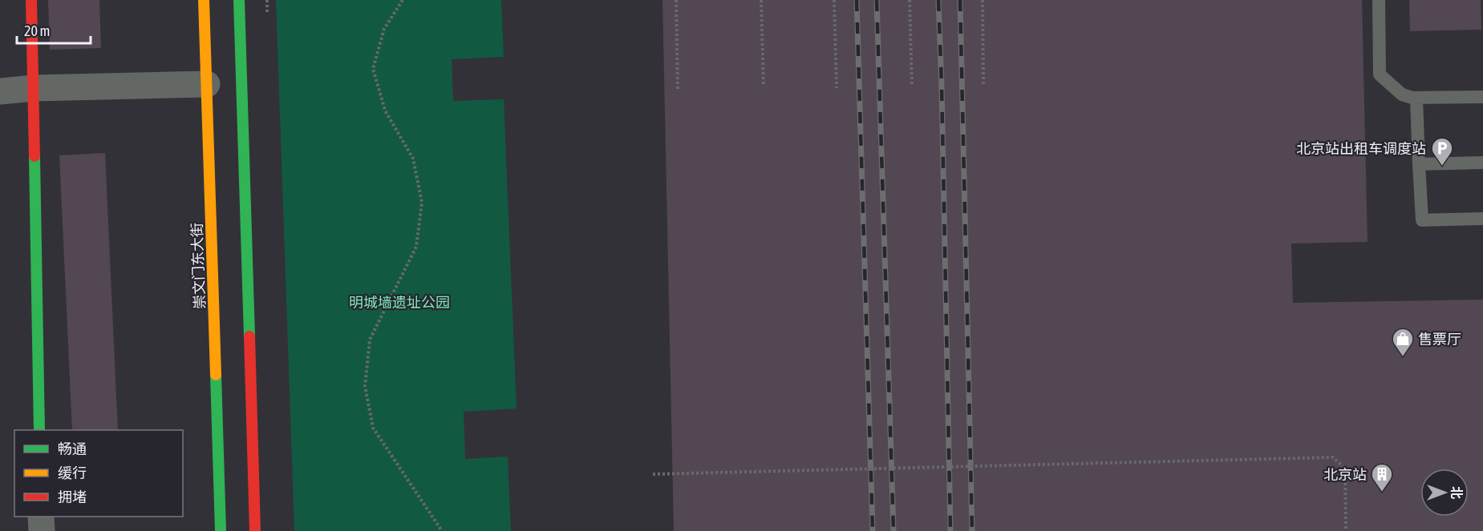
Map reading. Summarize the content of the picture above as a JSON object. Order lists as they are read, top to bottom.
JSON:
{
  "streets": {
    "main road": ["崇文门东大街"]
  },
  "parks": ["明城墙遗址公园"],
  "places": {
    "parking": ["北京站出租车调度站"],
    "shop": ["售票厅"],
    "building": ["北京站"]
  },
  "legend": ["畅通", "缓行", "拥堵"],
  "scale_bar": "20 m",
  "north": "right"
}
